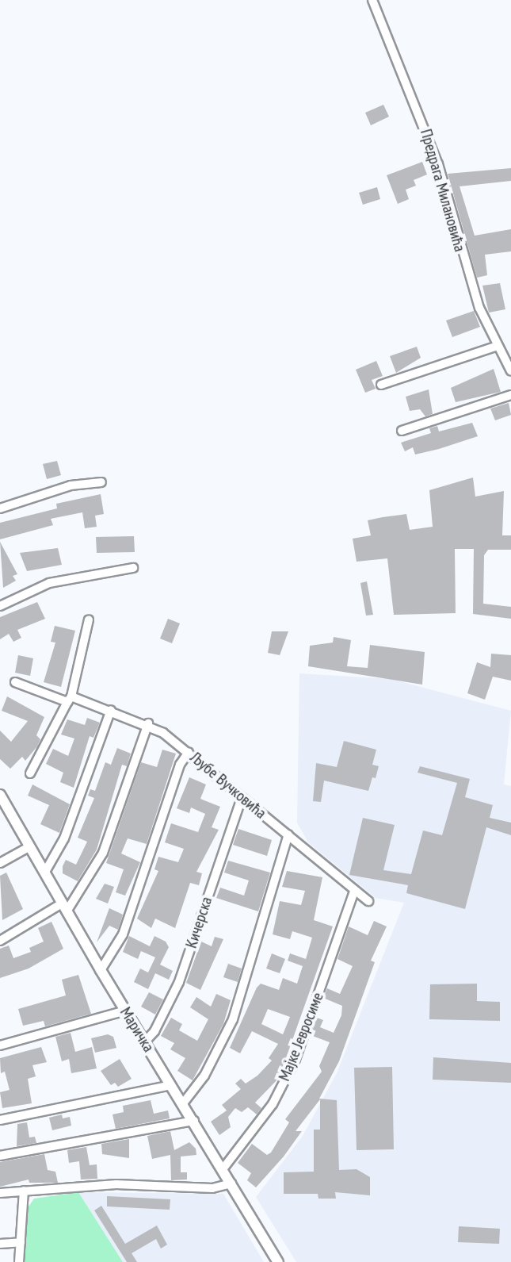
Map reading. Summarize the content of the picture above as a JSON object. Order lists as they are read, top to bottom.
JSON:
{
  "streets": {
    "street": [
      "Предрага Милановића",
      "Љубе Вучковића",
      "Кичерска",
      "Маричка",
      "Мајке Јевросиме"
    ]
  },
  "crossings": [
    ["Љубе Вучковића", "Кичерска"],
    ["Љубе Вучковића", "Мајке Јевросиме"],
    ["Кичерска", "Маричка"],
    ["Маричка", "Мајке Јевросиме"]
  ]
}
